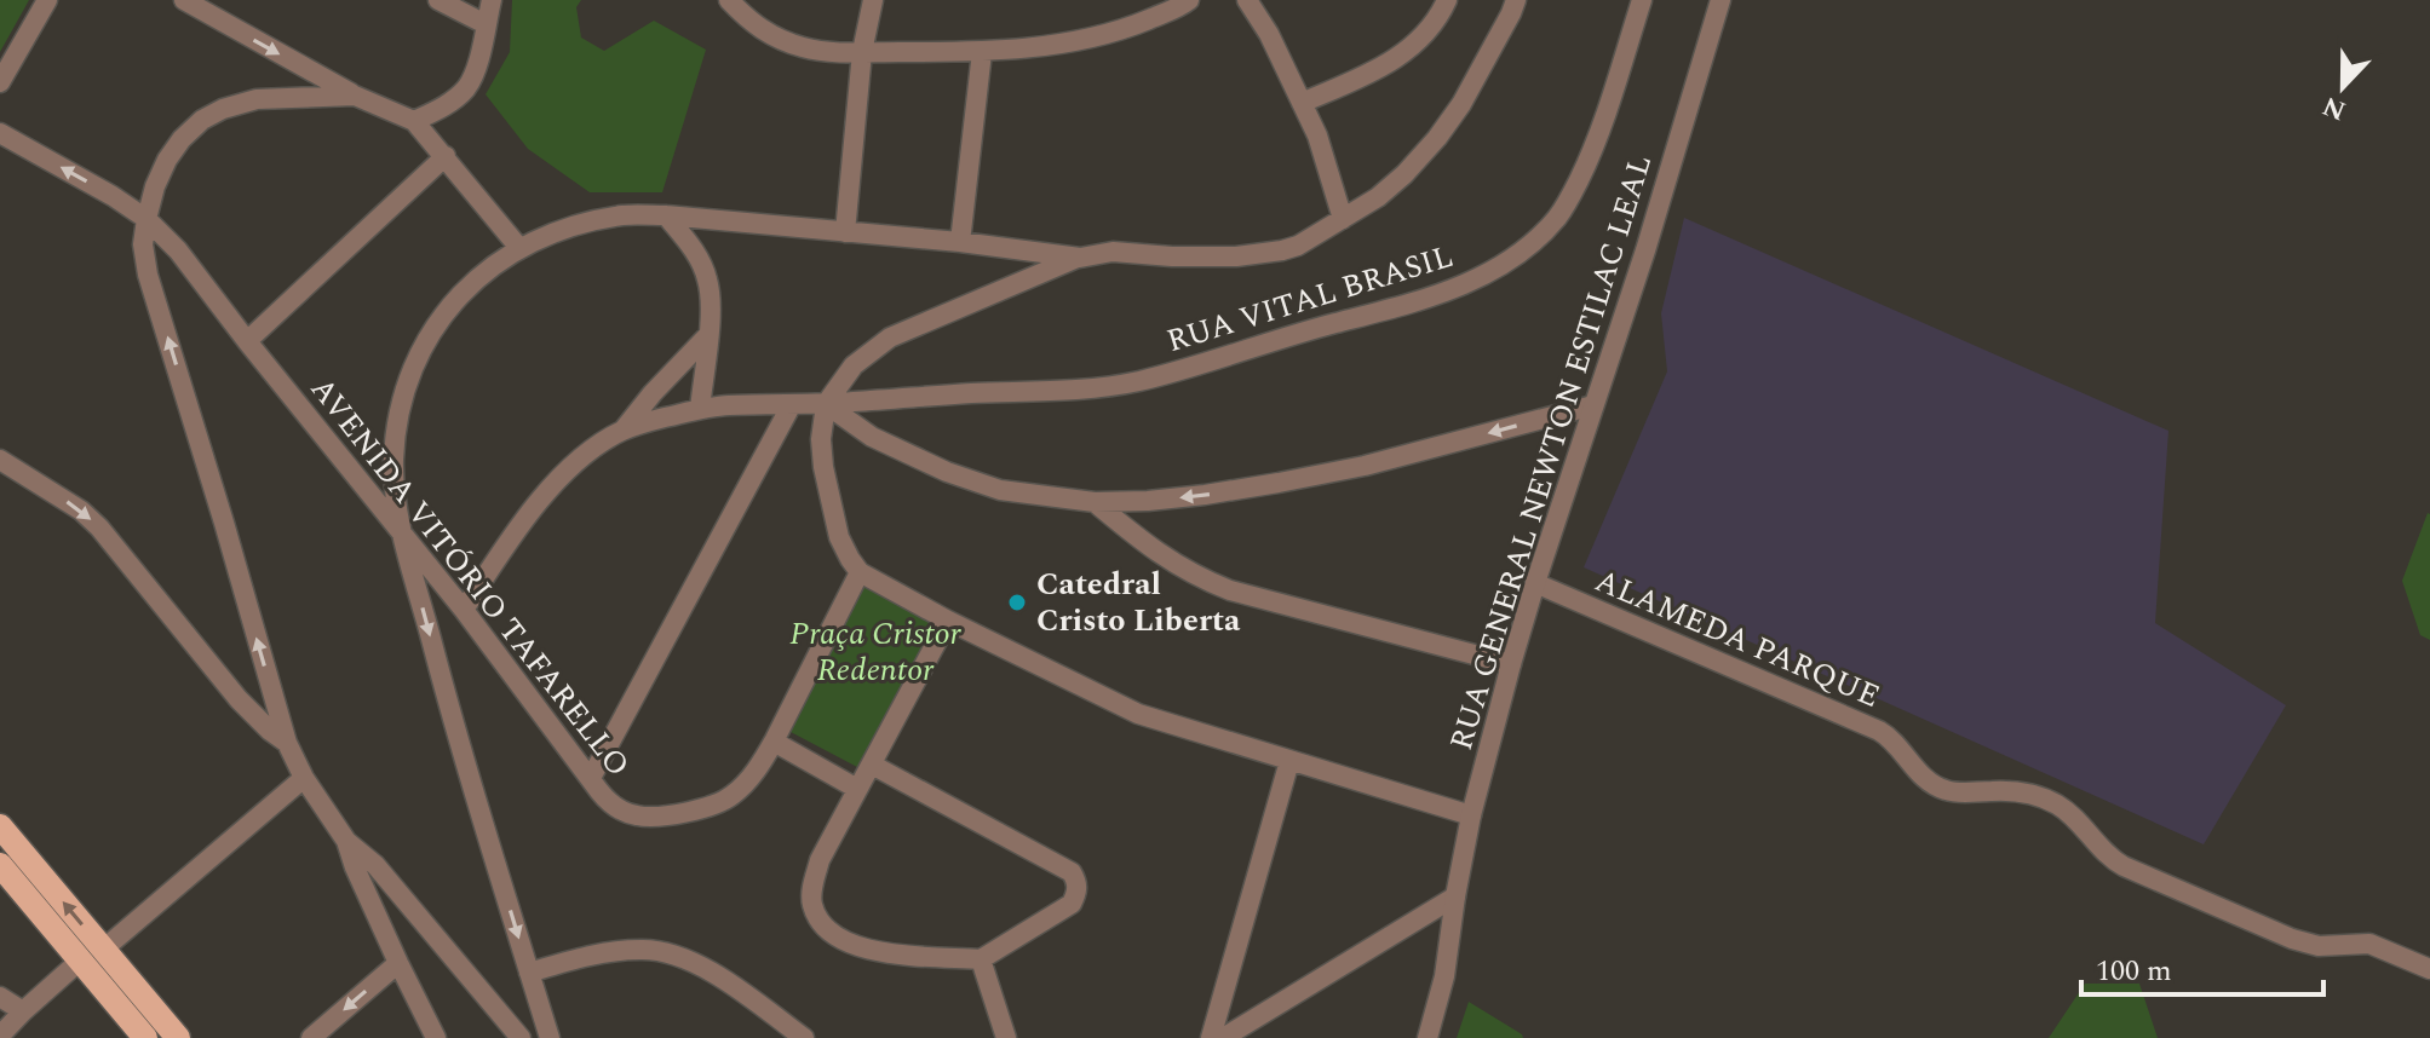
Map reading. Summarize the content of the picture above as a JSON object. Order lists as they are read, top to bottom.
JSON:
{
  "streets": {
    "street": [
      "RUA VITAL BRASIL",
      "RUA GENERAL NEWTON ESTILAC LEAL",
      "AVENIDA VITÓRIO TAFARELLO",
      "ALAMEDA PARQUE"
    ]
  },
  "crossings": [
    ["RUA GENERAL NEWTON ESTILAC LEAL", "ALAMEDA PARQUE"]
  ],
  "parks": ["Praça Cristor Redentor"],
  "places": ["Catedral Cristo Liberta"],
  "scale_bar": "100 m",
  "north": "bottom"
}
